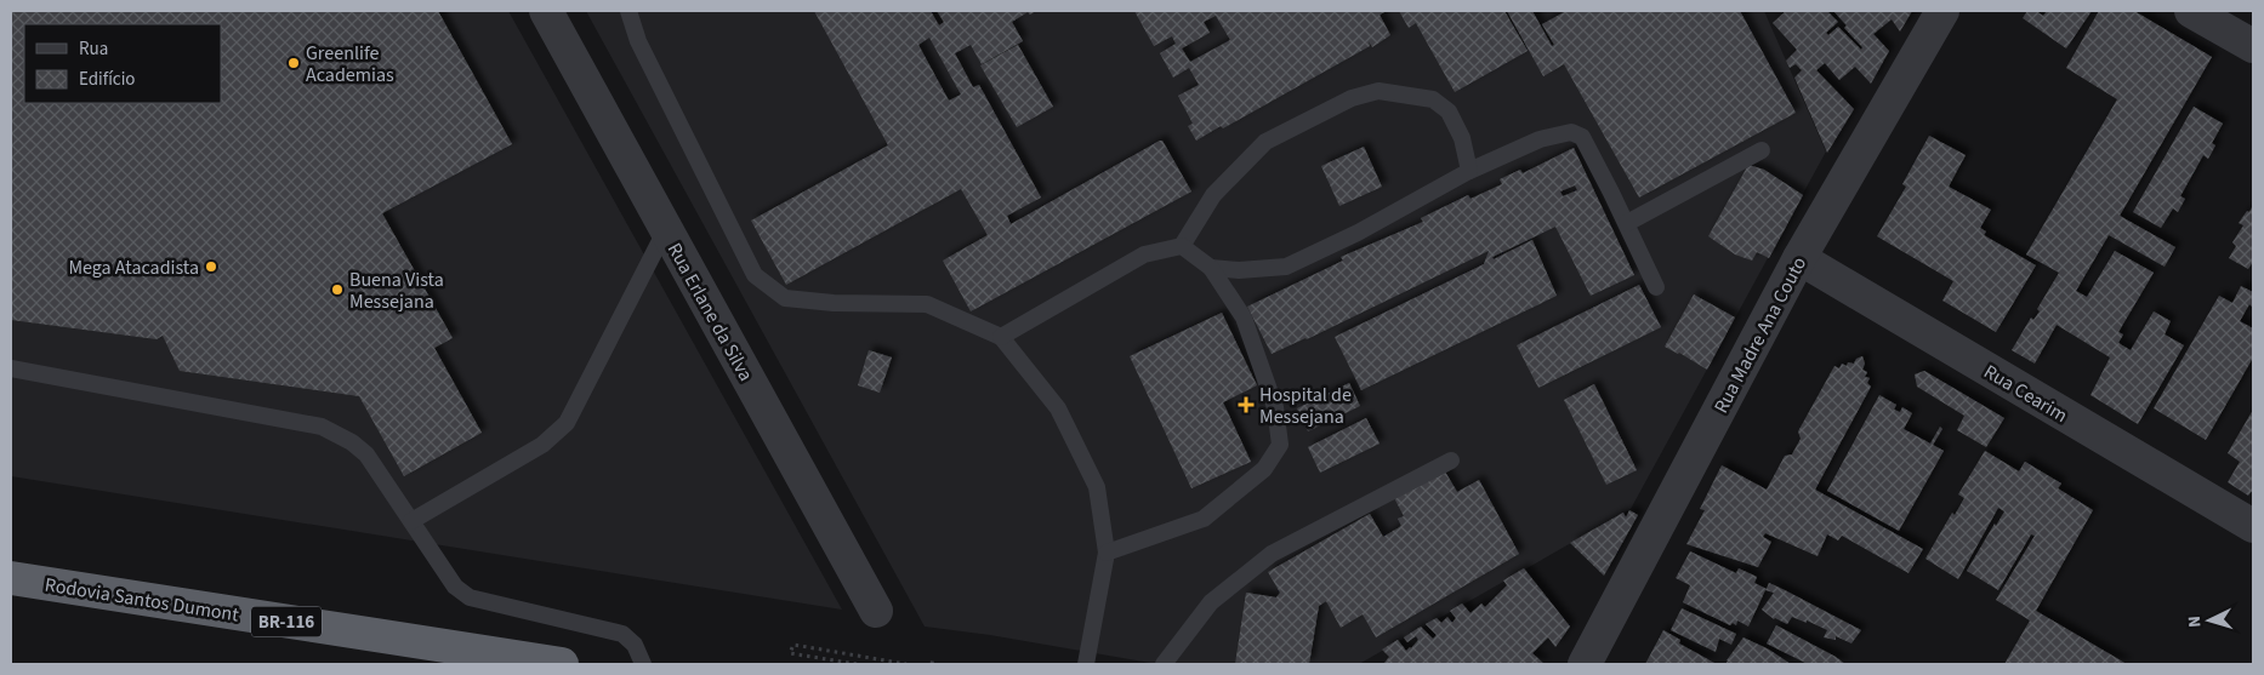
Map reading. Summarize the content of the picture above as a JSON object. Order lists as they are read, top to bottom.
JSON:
{
  "streets": {
    "highway": ["Rodovia Santos Dumont", "BR-116"],
    "street": ["Rua Erlane da Silva", "Rua Madre Ana Couto", "Rua Cearim"]
  },
  "crossings": [
    ["Rua Madre Ana Couto", "Rua Cearim"]
  ],
  "places": {
    "other": ["Greenlife Academias", "Mega Atacadista", "Buena Vista Messejana"],
    "health": ["Hospital de Messejana"]
  },
  "legend": ["Rua", "Edifício"],
  "north": "left"
}
